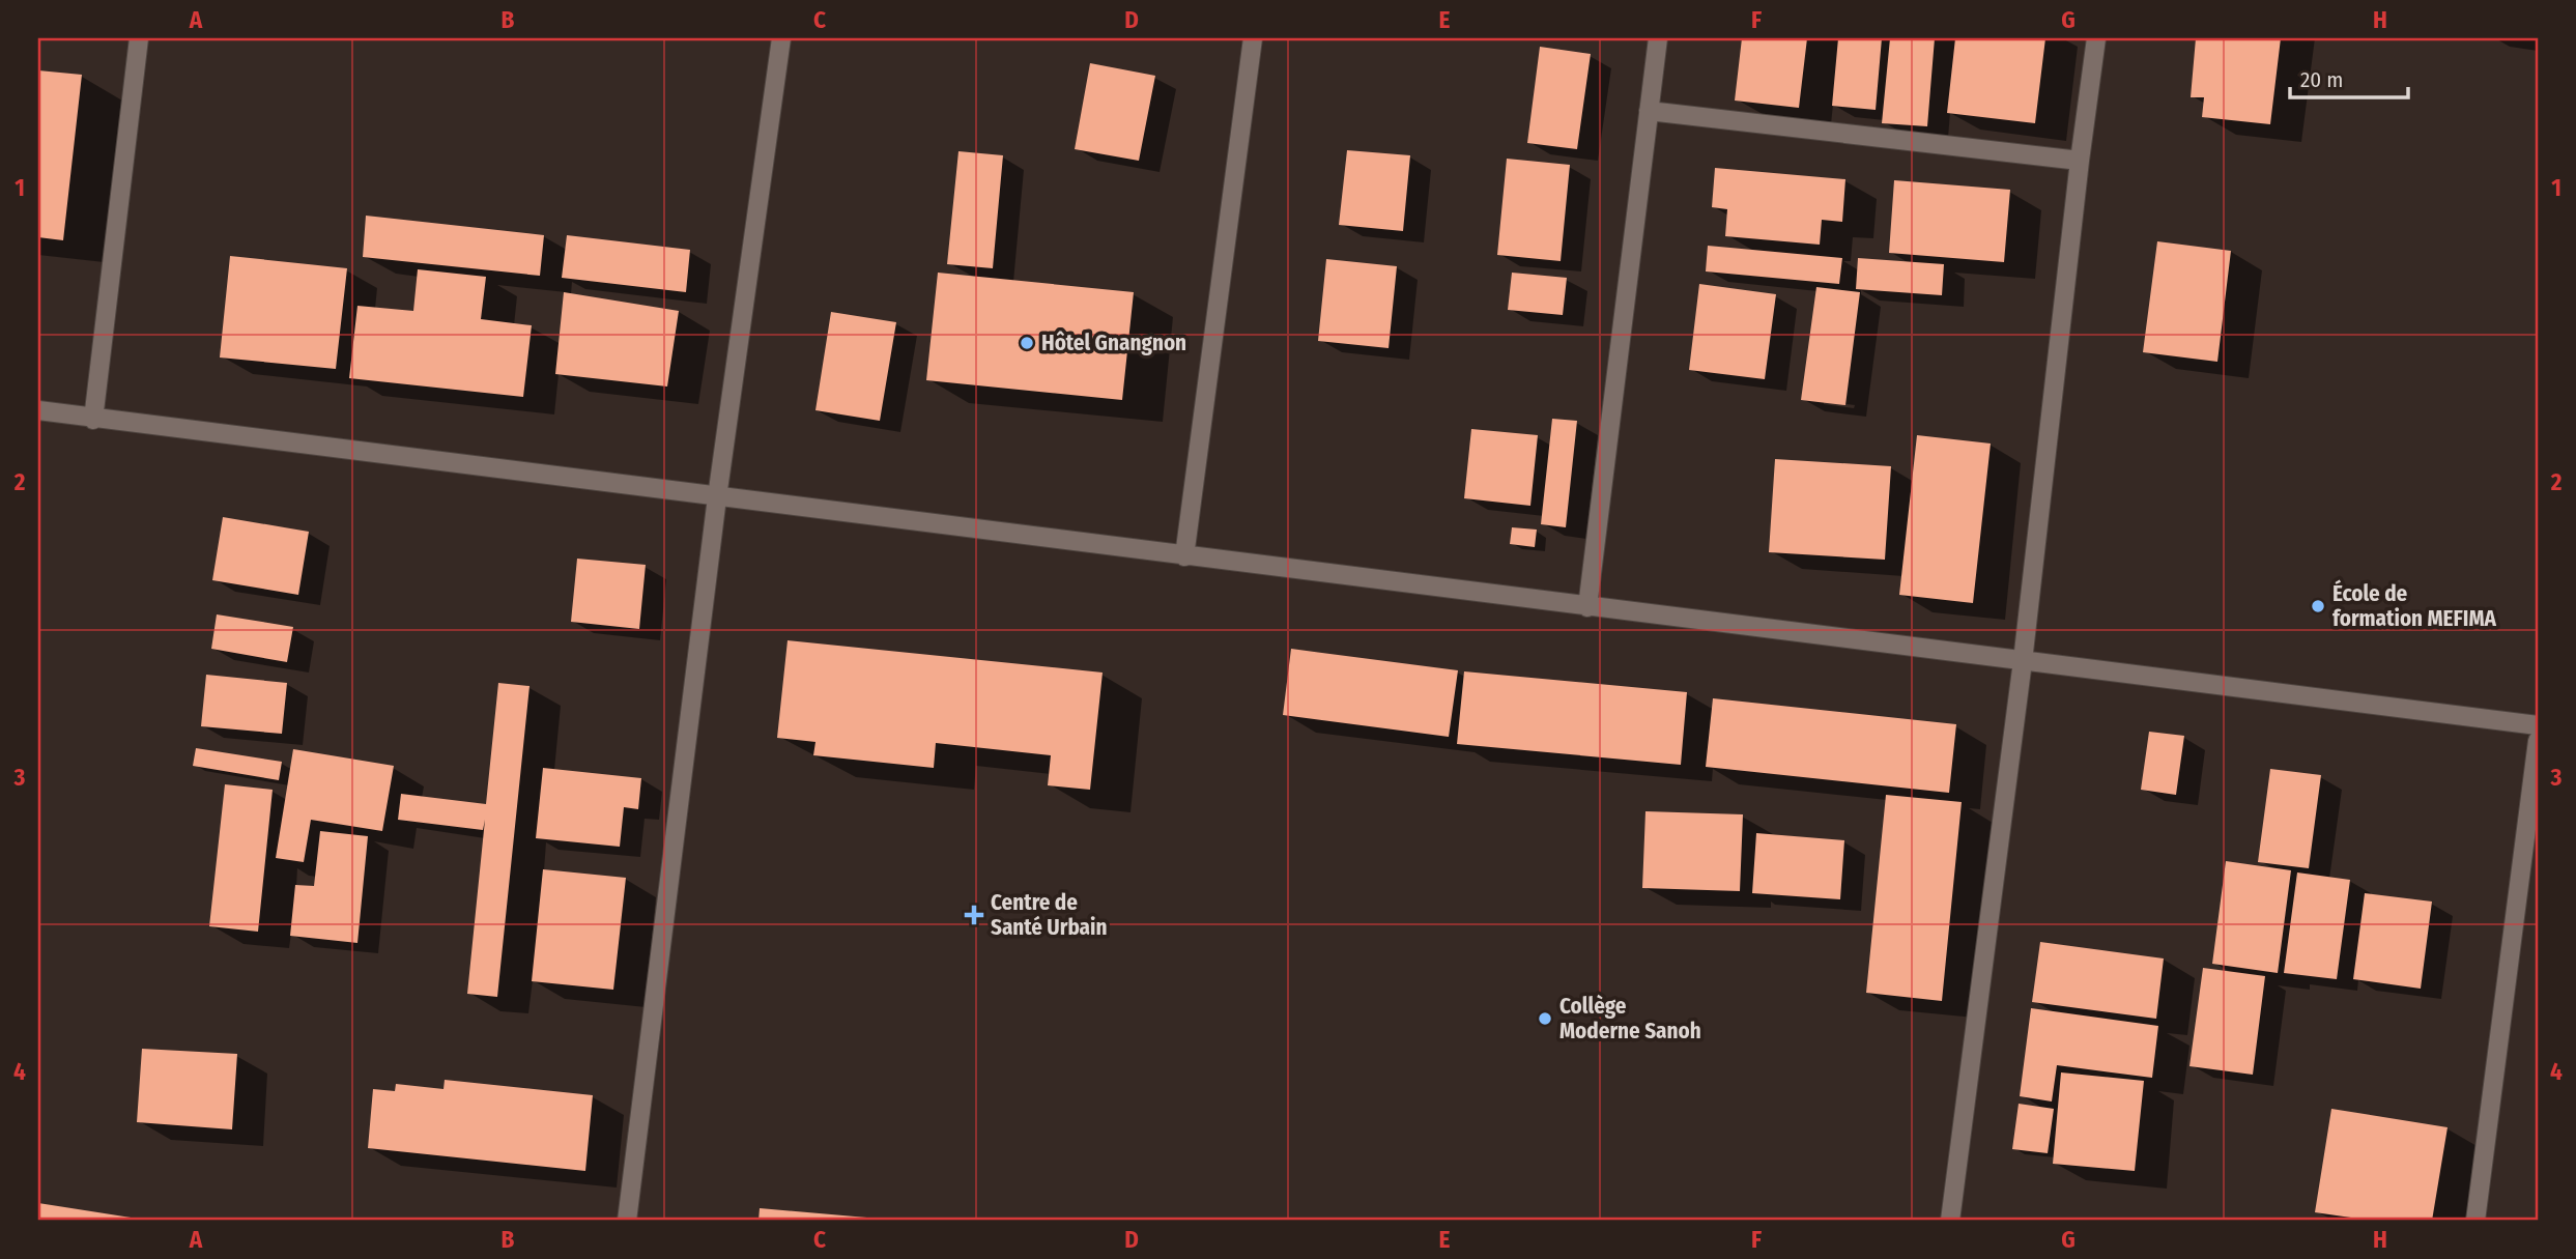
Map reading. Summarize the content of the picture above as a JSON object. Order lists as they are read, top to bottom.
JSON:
{
  "places": {
    "other": ["Hôtel Gnangnon", "École de formation MEFIMA", "Collège Moderne Sanoh"],
    "health": ["Centre de Santé Urbain"]
  },
  "scale_bar": "20 m",
  "grid": {
    "columns": [
      "A",
      "B",
      "C",
      "D",
      "E",
      "F",
      "G",
      "H"
    ],
    "rows": [
      "1",
      "2",
      "3",
      "4"
    ]
  }
}
